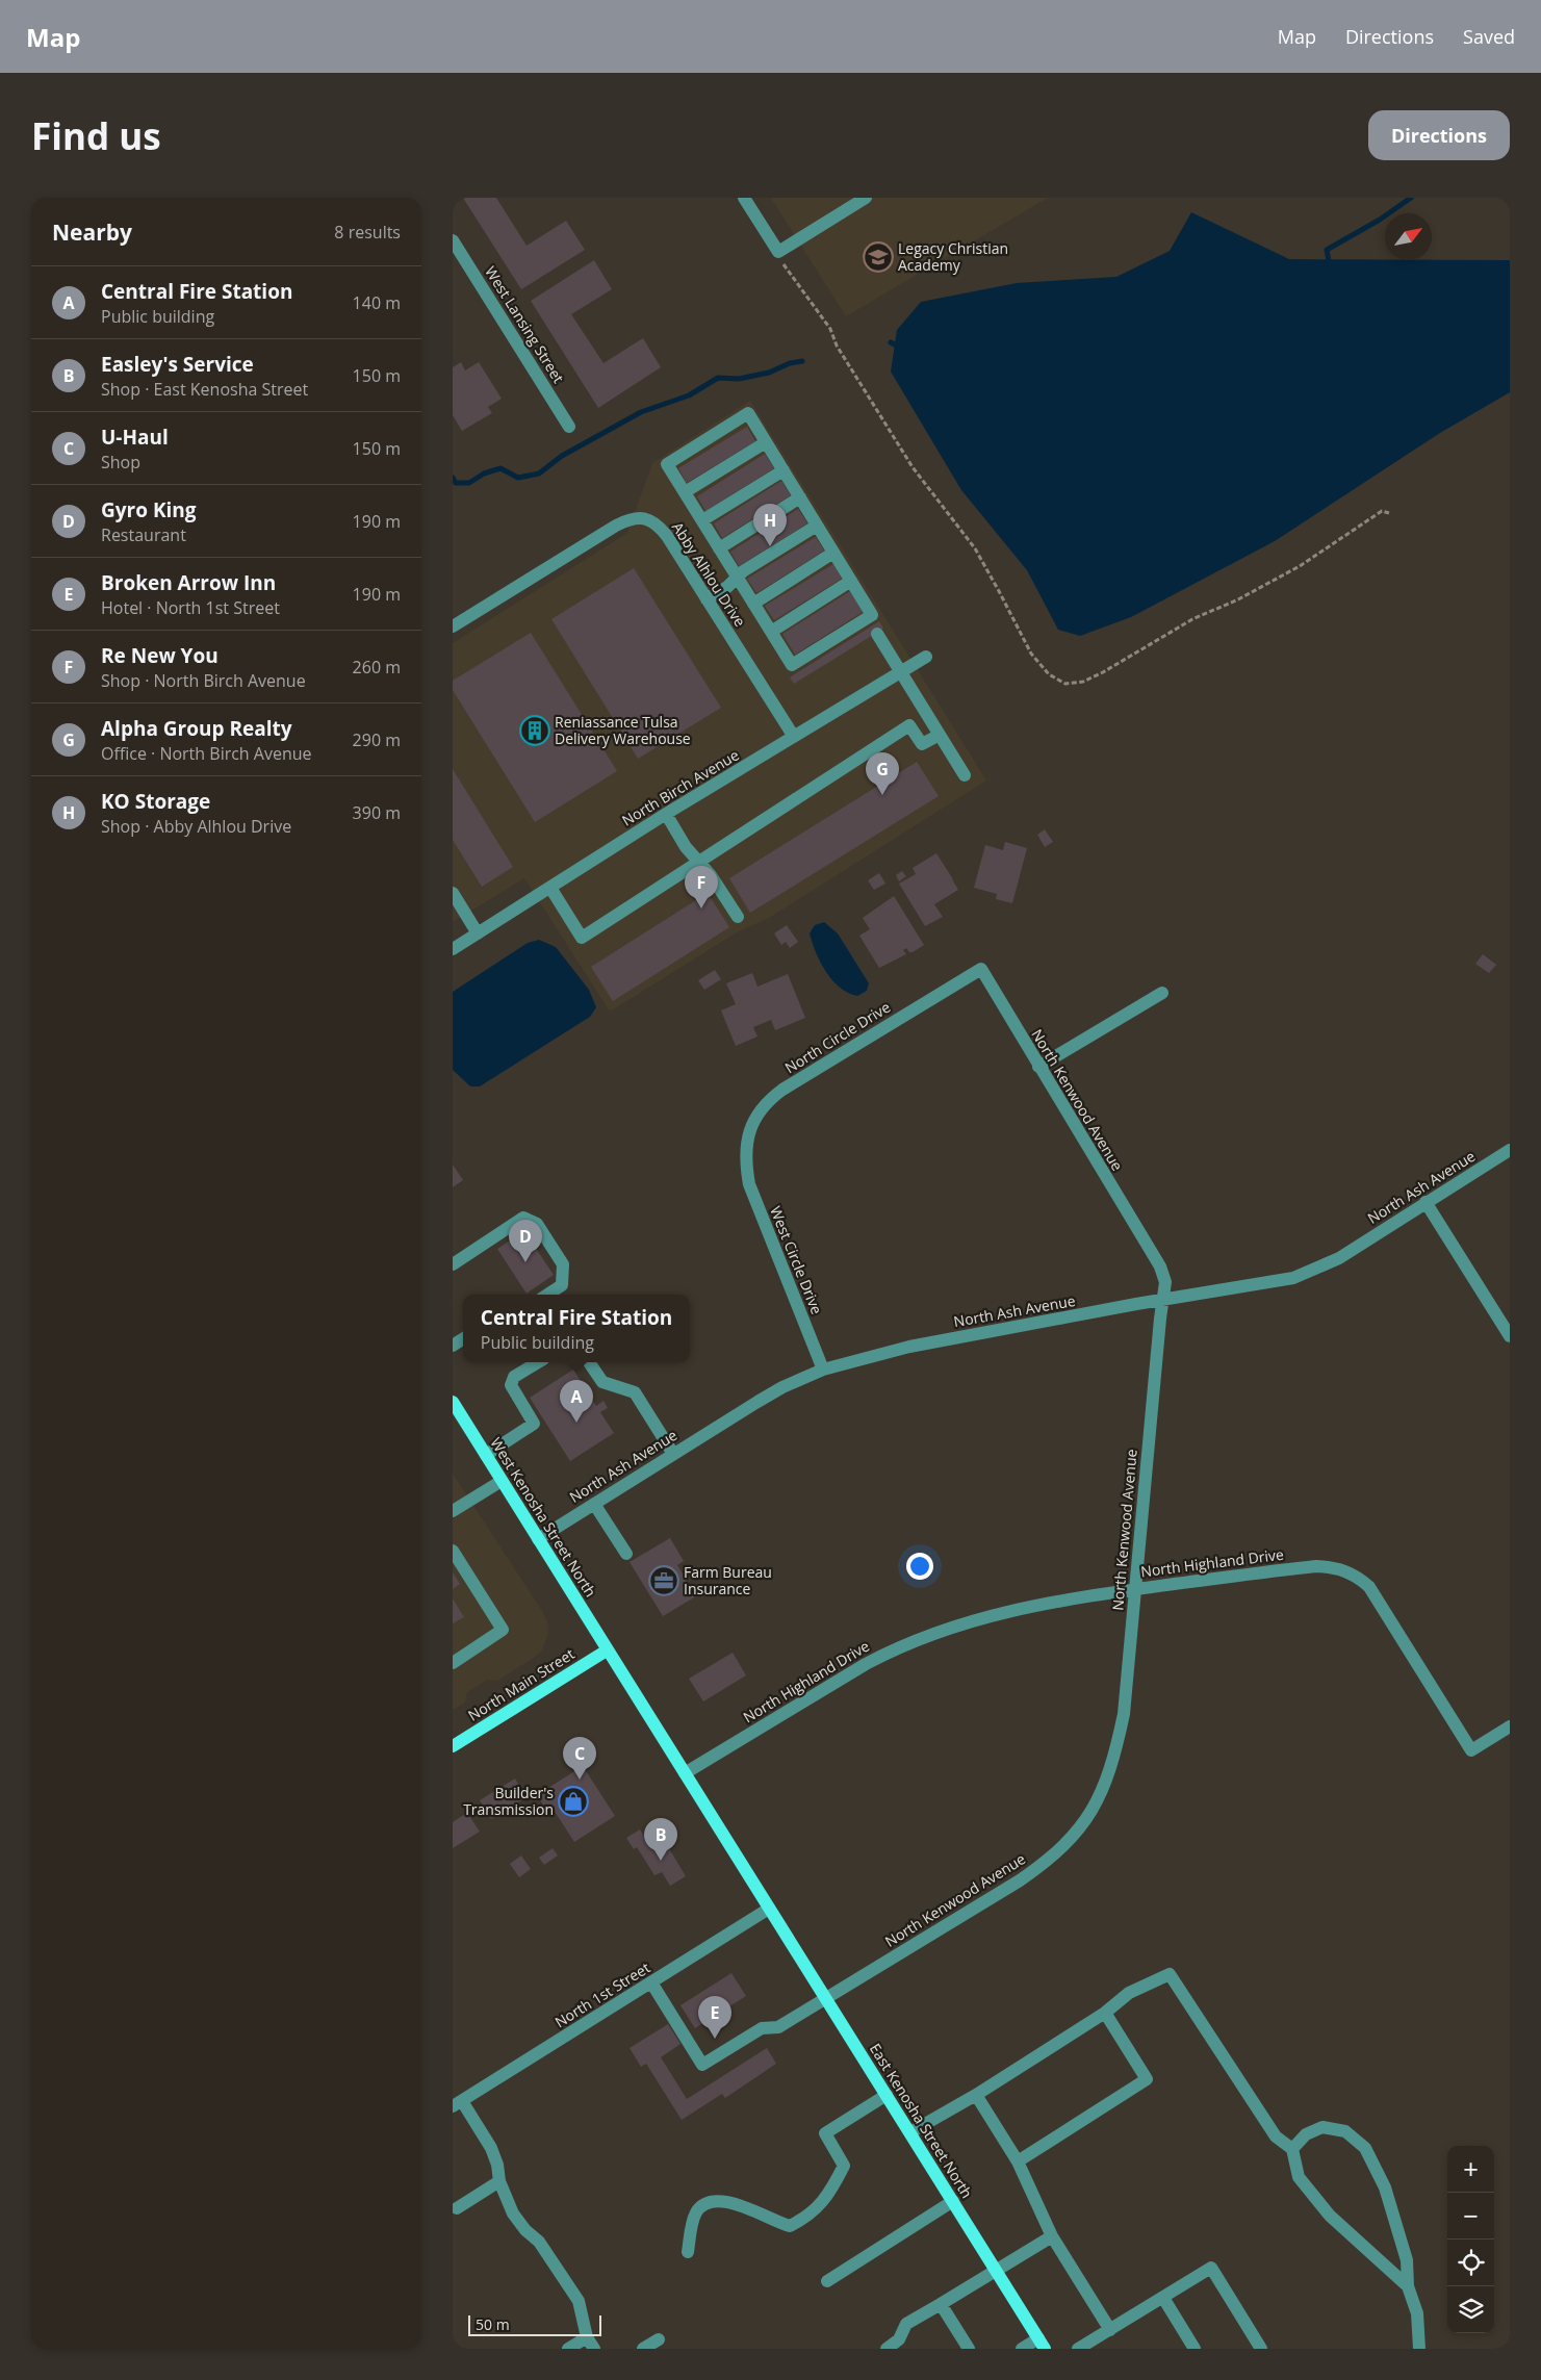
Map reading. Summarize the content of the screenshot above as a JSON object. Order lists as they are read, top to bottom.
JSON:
{
  "streets": {
    "main road": ["West Kenosha Street North", "North Main Street", "East Kenosha Street North"],
    "street": [
      "West Lansing Street",
      "Abby Alhlou Drive",
      "North Birch Avenue",
      "North Circle Drive",
      "North Kenwood Avenue",
      "North Ash Avenue",
      "West Circle Drive",
      "North Highland Drive",
      "North 1st Street"
    ]
  },
  "crossings": [
    ["Abby Alhlou Drive", "North Birch Avenue"],
    ["North Circle Drive", "North Kenwood Avenue"],
    ["North Circle Drive", "West Circle Drive"],
    ["North Kenwood Avenue", "North Ash Avenue"],
    ["North Kenwood Avenue", "North Highland Drive"],
    ["North Kenwood Avenue", "North 1st Street"],
    ["North Kenwood Avenue", "East Kenosha Street North"],
    ["North Ash Avenue", "West Circle Drive"],
    ["North Ash Avenue", "West Kenosha Street North"],
    ["West Kenosha Street North", "North Main Street"],
    ["North Highland Drive", "East Kenosha Street North"],
    ["North 1st Street", "East Kenosha Street North"]
  ],
  "places": {
    "school or university": ["Legacy Christian Academy"],
    "building": ["Reniassance Tulsa Delivery Warehouse"],
    "office": ["Farm Bureau Insurance"],
    "shop": ["Builder's Transmission"]
  },
  "scale_bar": "50 m",
  "north": "top right",
  "page": {
    "header": "Map",
    "nav": ["Map", "Directions", "Saved"],
    "buttons": "Directions",
    "title": "Find us",
    "heading": ["Nearby", "8 results"],
    "list": [
      {
        "mark": "A",
        "name": "Central Fire Station",
        "note": "Public building",
        "value": "140 m"
      },
      {
        "mark": "B",
        "name": "Easley's Service",
        "note": "Shop · East Kenosha Street",
        "value": "150 m"
      },
      {
        "mark": "C",
        "name": "U-Haul",
        "note": "Shop",
        "value": "150 m"
      },
      {
        "mark": "D",
        "name": "Gyro King",
        "note": "Restaurant",
        "value": "190 m"
      },
      {
        "mark": "E",
        "name": "Broken Arrow Inn",
        "note": "Hotel · North 1st Street",
        "value": "190 m"
      },
      {
        "mark": "F",
        "name": "Re New You",
        "note": "Shop · North Birch Avenue",
        "value": "260 m"
      },
      {
        "mark": "G",
        "name": "Alpha Group Realty",
        "note": "Office · North Birch Avenue",
        "value": "290 m"
      },
      {
        "mark": "H",
        "name": "KO Storage",
        "note": "Shop · Abby Alhlou Drive",
        "value": "390 m"
      }
    ],
    "pins": [
      "H",
      "G",
      "F",
      "D",
      "A",
      "C",
      "B",
      "E"
    ],
    "popup": ["Central Fire Station", "Public building"],
    "map_buttons": ["+", "−"],
    "scale": "50 m"
  }
}
